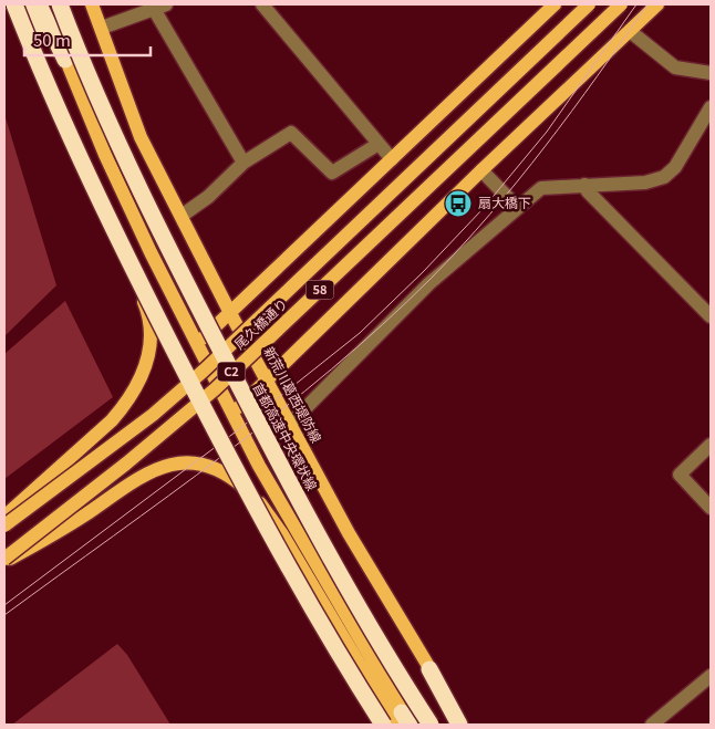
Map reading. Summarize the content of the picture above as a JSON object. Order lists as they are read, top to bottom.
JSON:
{
  "streets": {
    "highway": ["C2", "首都高速中央環状線"],
    "main road": ["58", "尾久橋通り", "新荒川葛西堤防線"]
  },
  "places": {
    "bus stop": ["扇大橋下"]
  },
  "scale_bar": "50 m"
}
